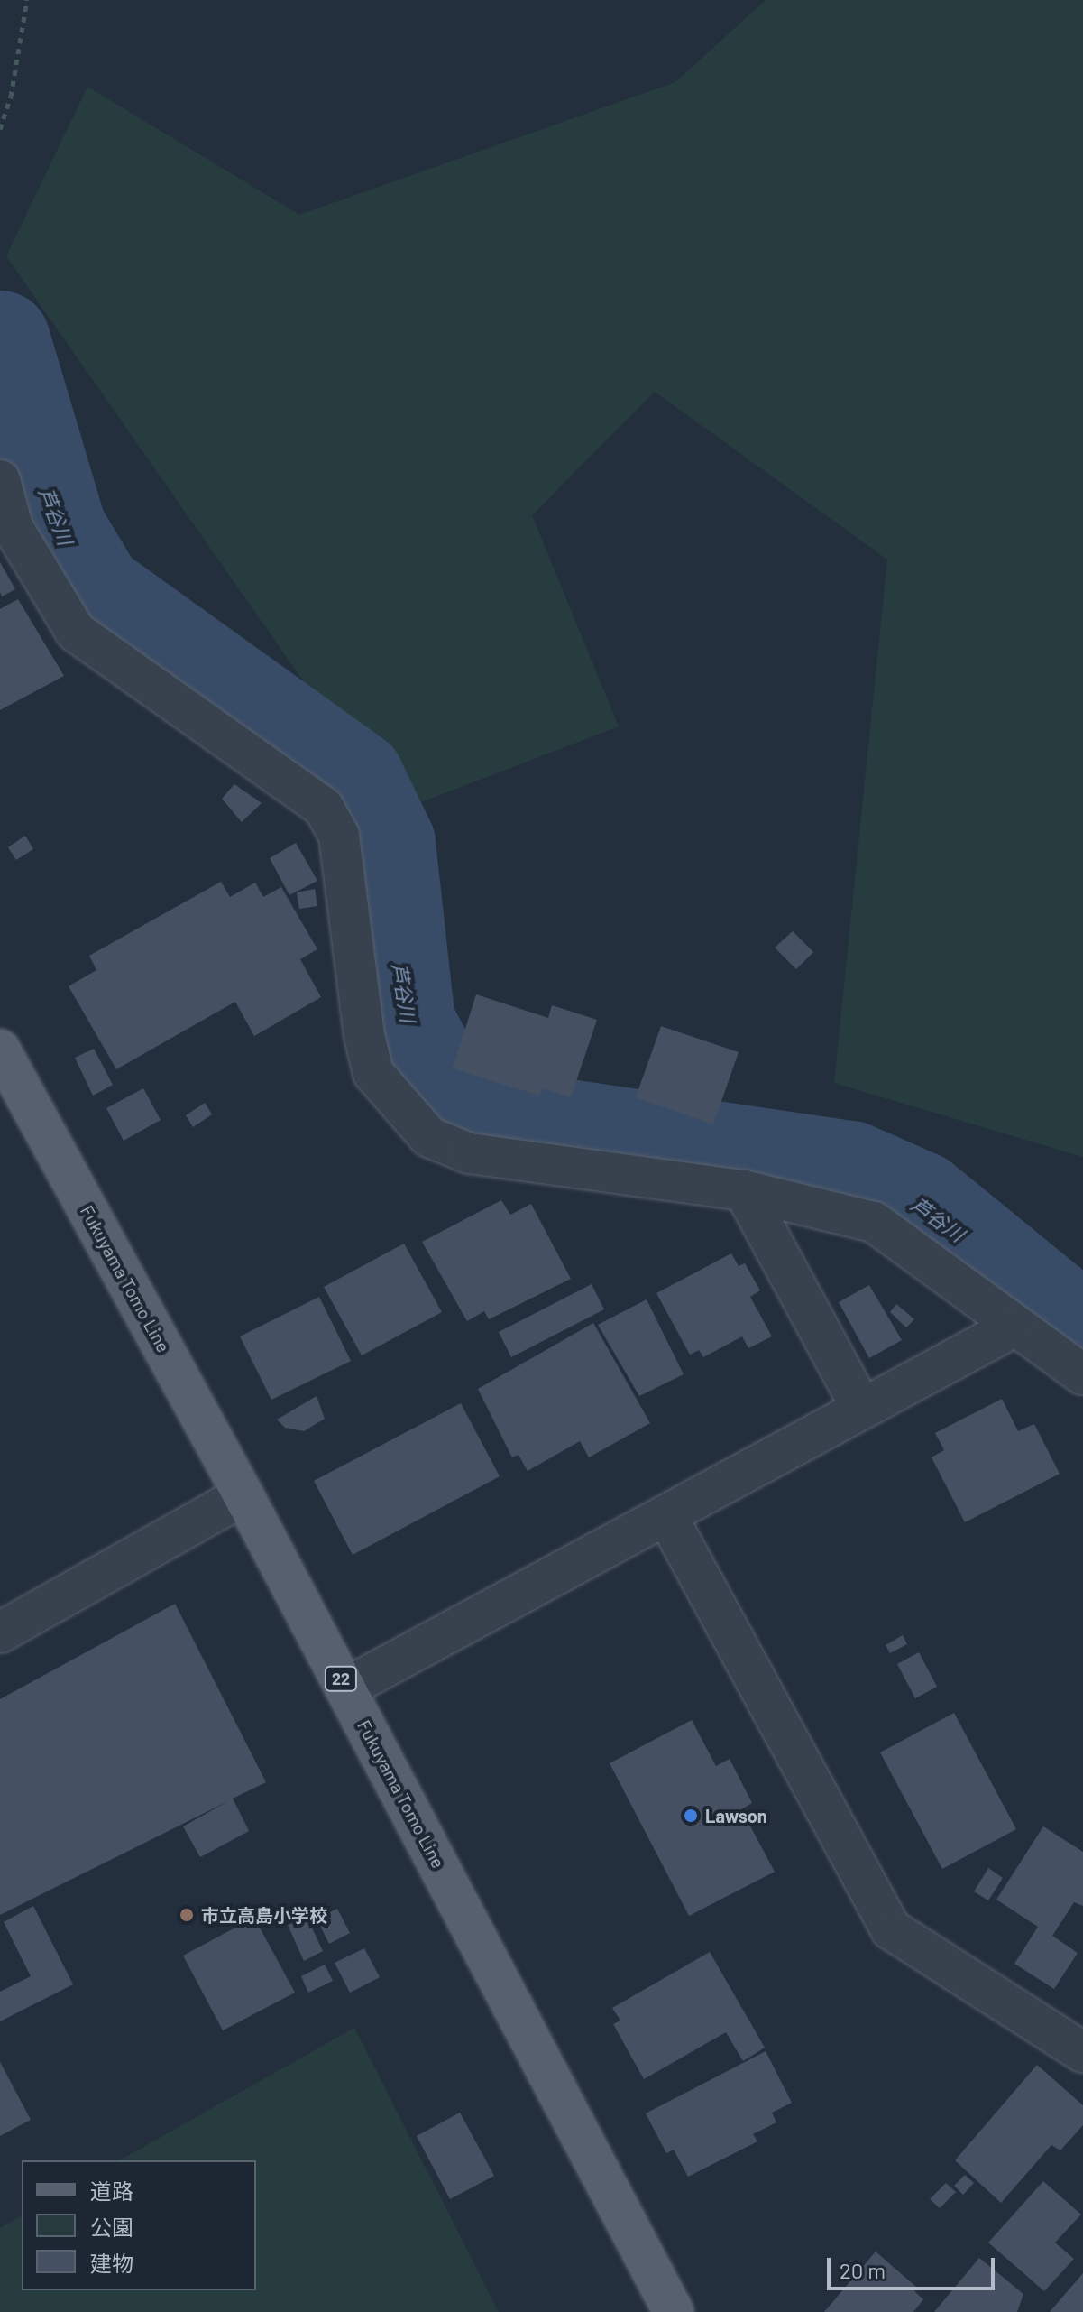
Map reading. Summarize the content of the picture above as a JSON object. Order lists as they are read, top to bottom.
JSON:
{
  "streets": {
    "main road": ["Fukuyama Tomo Line", "22"]
  },
  "water": ["芦谷川"],
  "places": ["Lawson", "市立高島小学校"],
  "legend": ["道路", "公園", "建物"],
  "scale_bar": "20 m"
}
